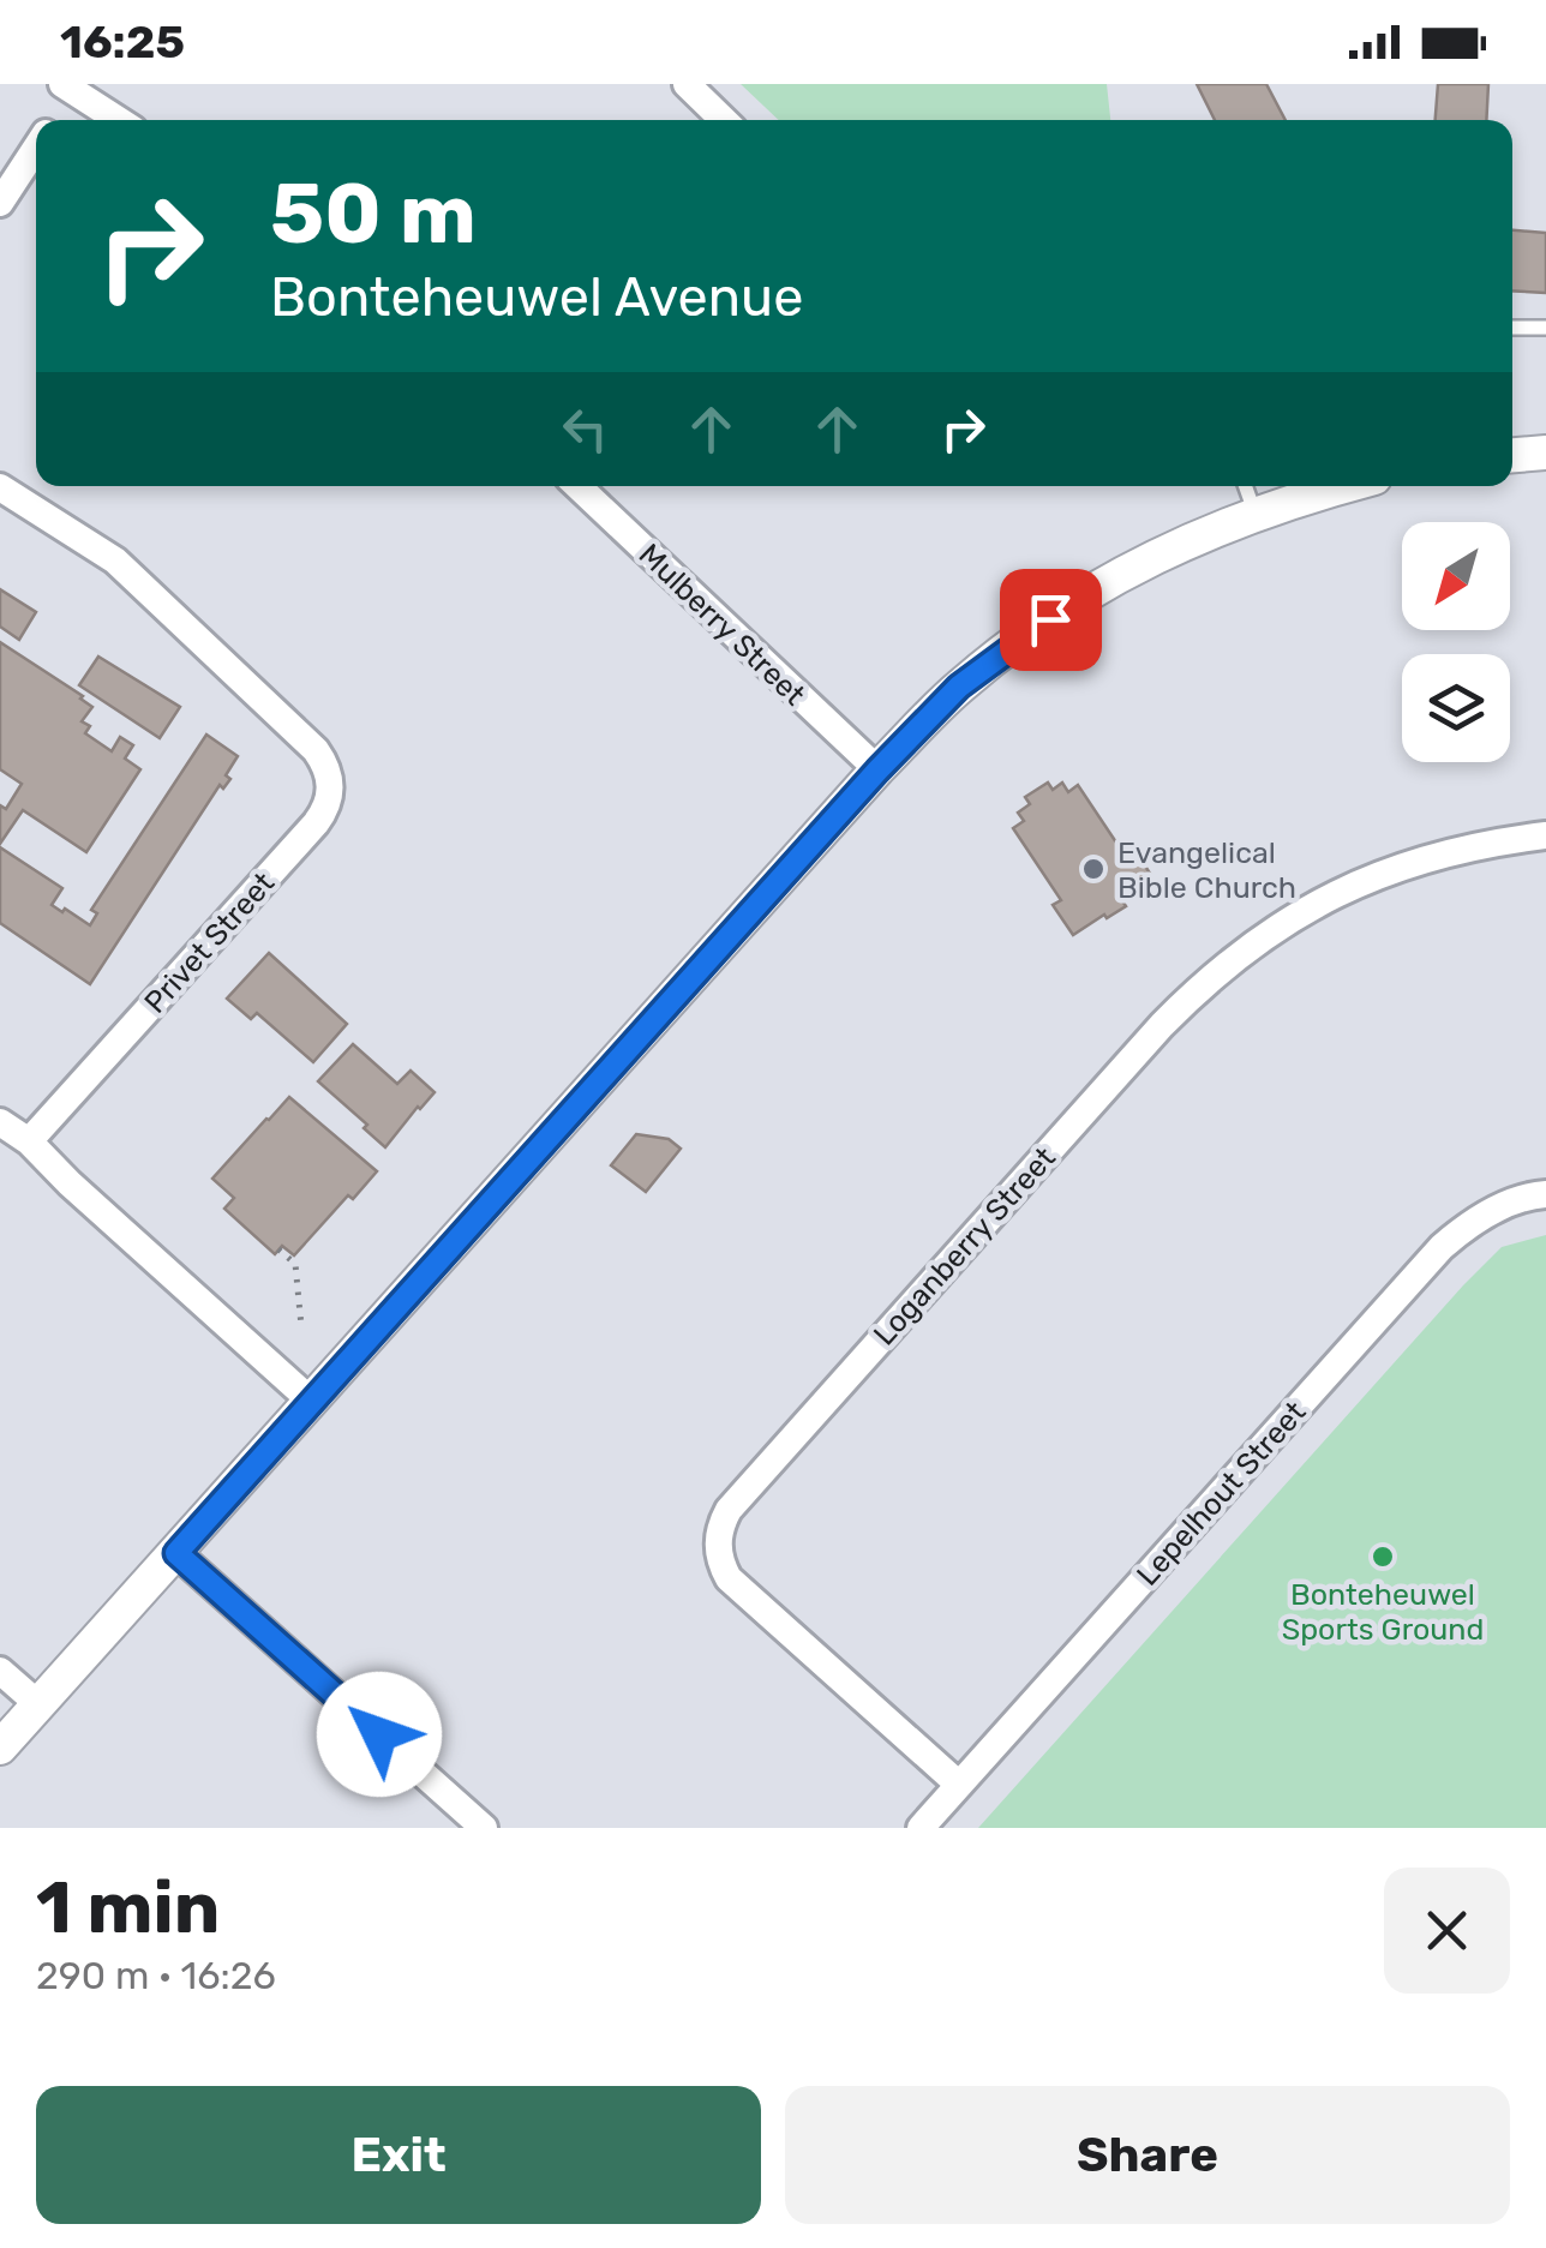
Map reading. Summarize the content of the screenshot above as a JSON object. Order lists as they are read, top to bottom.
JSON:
{
  "streets": {
    "street": [
      "Mulberry Street",
      "Privet Street",
      "Loganberry Street",
      "Lepelhout Street"
    ]
  },
  "crossings": [
    ["Loganberry Street", "Lepelhout Street"]
  ],
  "places": ["Evangelical Bible Church", "Bonteheuwel Sports Ground"],
  "north": "bottom left",
  "page": {
    "status": "16:25",
    "turn": ["50 m", "Bonteheuwel Avenue"],
    "heading": ["1 min", "290 m · 16:26"],
    "buttons": ["Exit", "Share"]
  }
}
